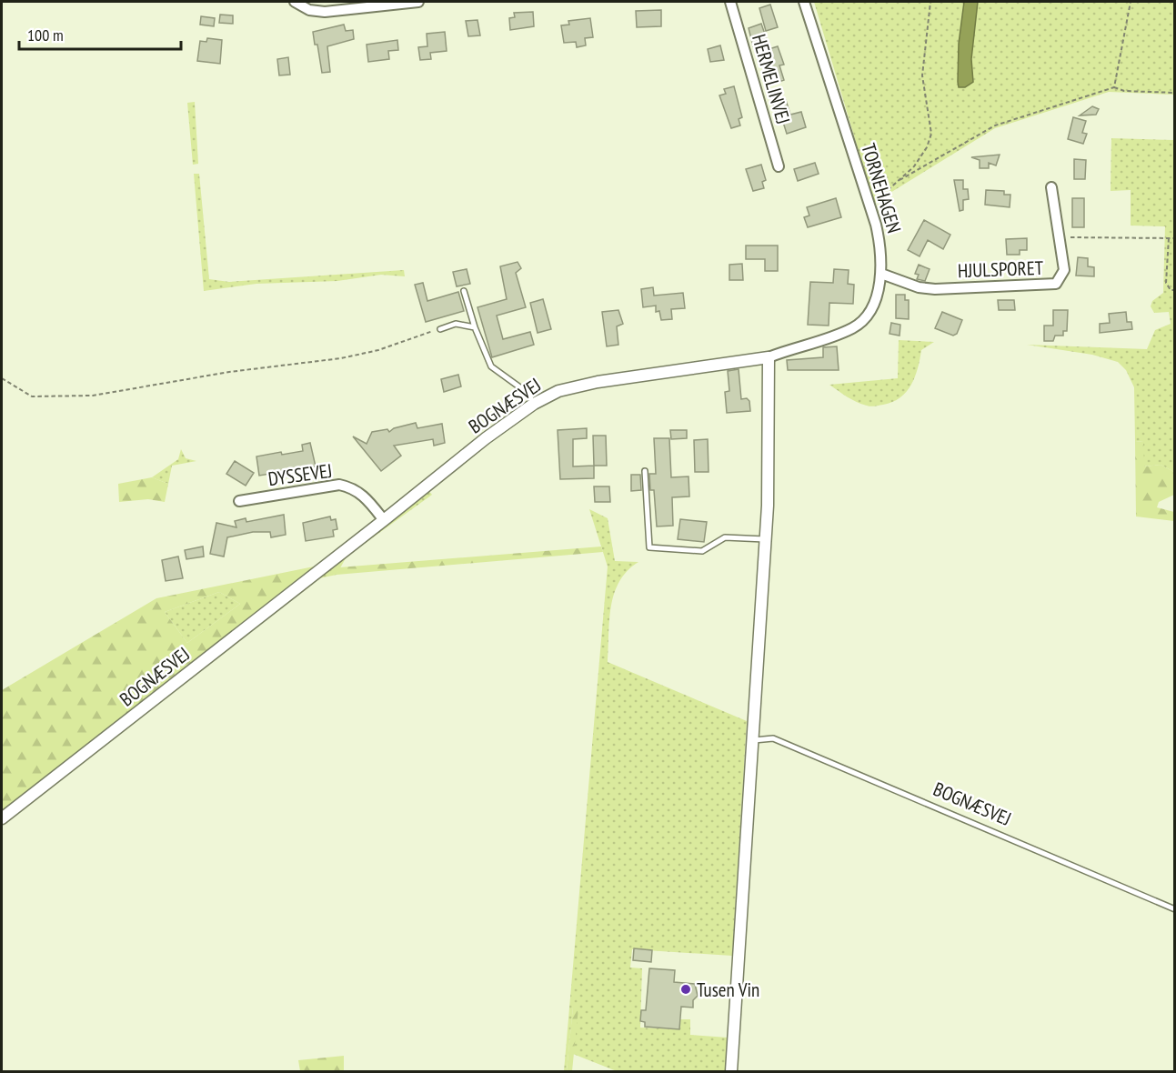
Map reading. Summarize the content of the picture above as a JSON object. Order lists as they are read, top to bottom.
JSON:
{
  "streets": {
    "street": [
      "HERMELINVEJ",
      "TORNEHAGEN",
      "HJULSPORET",
      "BOGNÆSVEJ",
      "DYSSEVEJ"
    ]
  },
  "crossings": [
    ["TORNEHAGEN", "HJULSPORET"],
    ["TORNEHAGEN", "BOGNÆSVEJ"],
    ["BOGNÆSVEJ", "DYSSEVEJ"]
  ],
  "places": ["Tusen Vin"],
  "scale_bar": "100 m"
}
